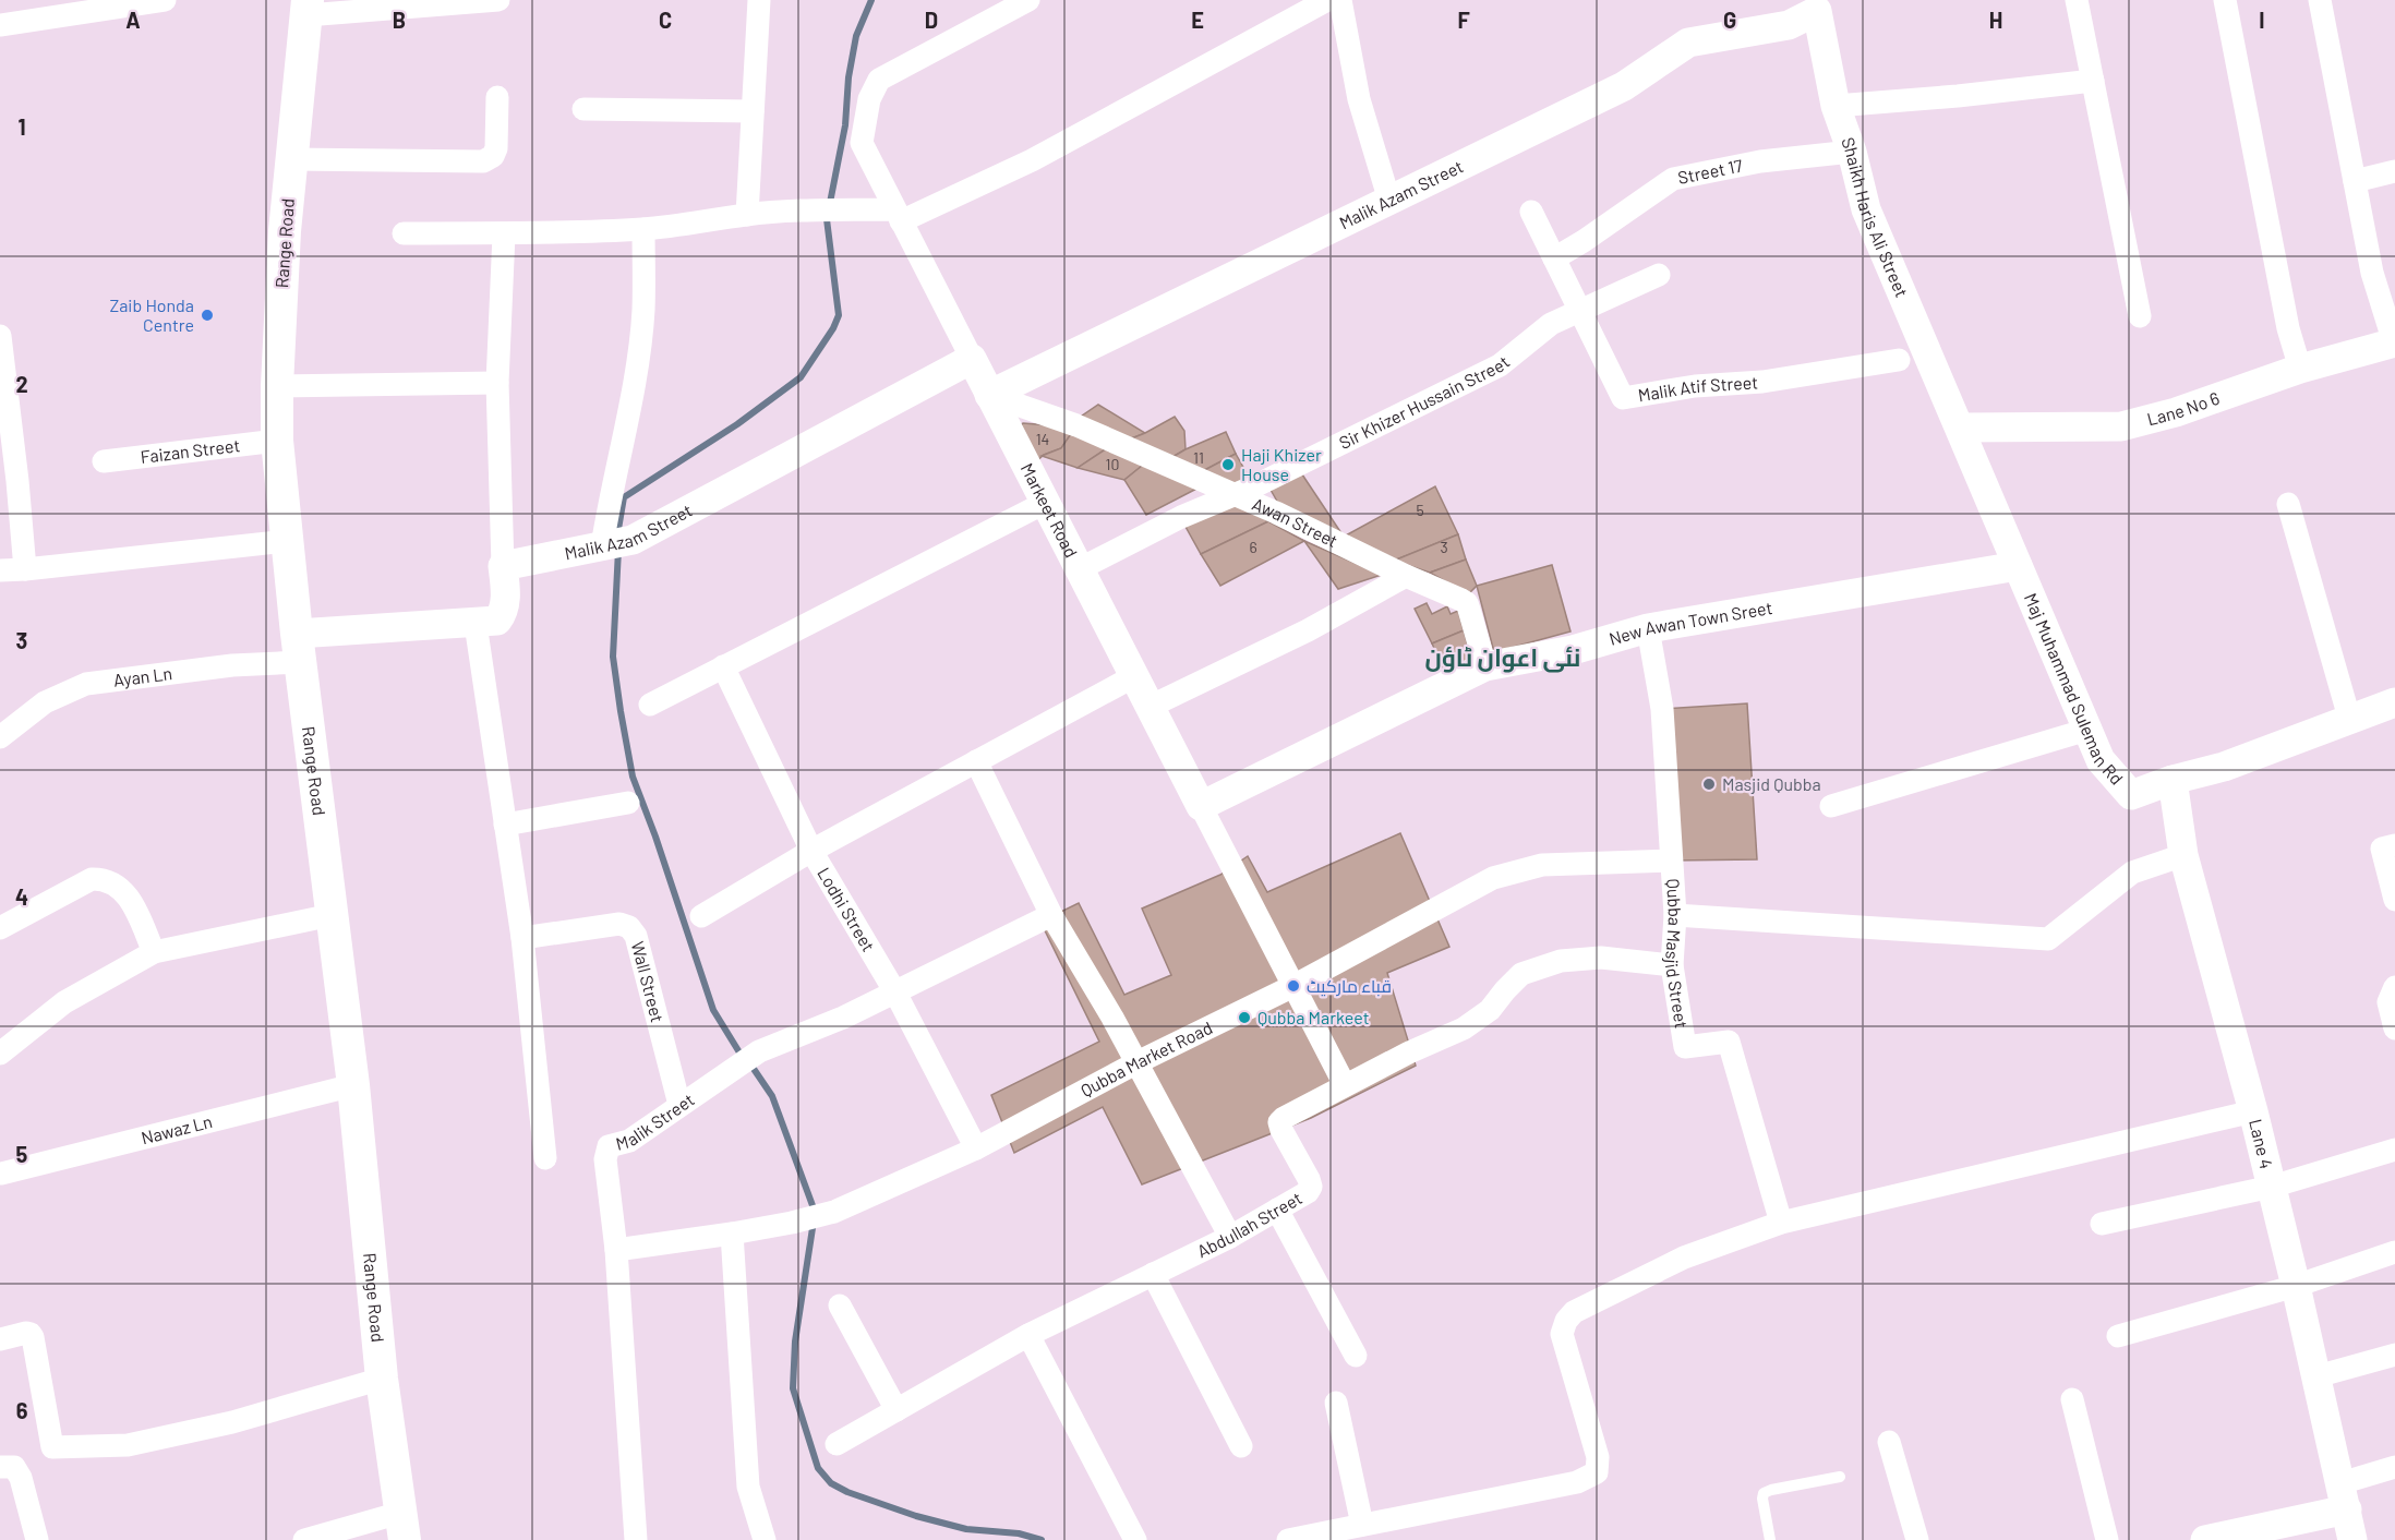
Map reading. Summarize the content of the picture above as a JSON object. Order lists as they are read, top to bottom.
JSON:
{
  "streets": {
    "main road": ["Range Road"],
    "street": [
      "Street 17",
      "Malik Azam Street",
      "Shaikh Haris Ali Street",
      "Malik Atif Street",
      "Sir Khizer Hussain Street",
      "Lane No 6",
      "Faizan Street",
      "Markeet Road",
      "Awan Street",
      "New Awan Town Sreet",
      "Ayan Ln",
      "Maj Muhammad Suleman Rd",
      "Lodhi Street",
      "Qubba Masjid Street",
      "Wall Street",
      "Qubba Market Road",
      "Malik Street",
      "Nawaz Ln",
      "Lane 4",
      "Abdullah Street"
    ]
  },
  "crossings": [
    ["Street 17", "Shaikh Haris Ali Street"],
    ["Street 17", "Malik Atif Street"],
    ["Malik Azam Street", "Shaikh Haris Ali Street"],
    ["Malik Azam Street", "Markeet Road"],
    ["Malik Azam Street", "Awan Street"],
    ["Shaikh Haris Ali Street", "Lane No 6"],
    ["Shaikh Haris Ali Street", "Maj Muhammad Suleman Rd"],
    ["Range Road", "Faizan Street"],
    ["Range Road", "Ayan Ln"],
    ["Range Road", "Nawaz Ln"],
    ["Malik Atif Street", "Sir Khizer Hussain Street"],
    ["Sir Khizer Hussain Street", "Markeet Road"],
    ["Sir Khizer Hussain Street", "Awan Street"],
    ["Lane No 6", "Maj Muhammad Suleman Rd"],
    ["Markeet Road", "Awan Street"],
    ["Markeet Road", "New Awan Town Sreet"],
    ["Markeet Road", "Qubba Market Road"],
    ["Markeet Road", "Abdullah Street"],
    ["Awan Street", "New Awan Town Sreet"],
    ["New Awan Town Sreet", "Maj Muhammad Suleman Rd"],
    ["New Awan Town Sreet", "Qubba Masjid Street"],
    ["Maj Muhammad Suleman Rd", "Lane 4"],
    ["Lodhi Street", "Qubba Market Road"],
    ["Lodhi Street", "Malik Street"],
    ["Qubba Masjid Street", "Qubba Market Road"],
    ["Qubba Masjid Street", "Abdullah Street"],
    ["Wall Street", "Malik Street"],
    ["Qubba Market Road", "Malik Street"]
  ],
  "districts": ["نئی اعوان ٹاؤن"],
  "places": [
    "Zaib Honda Centre",
    "Haji Khizer House",
    "Masjid Qubba",
    "قباء مارکیٹ",
    "Qubba Markeet"
  ],
  "house_numbers": [
    "14",
    "11",
    "10",
    "5",
    "6",
    "3"
  ],
  "grid": {
    "columns": [
      "A",
      "B",
      "C",
      "D",
      "E",
      "F",
      "G",
      "H",
      "I"
    ],
    "rows": [
      "1",
      "2",
      "3",
      "4",
      "5",
      "6"
    ]
  }
}
